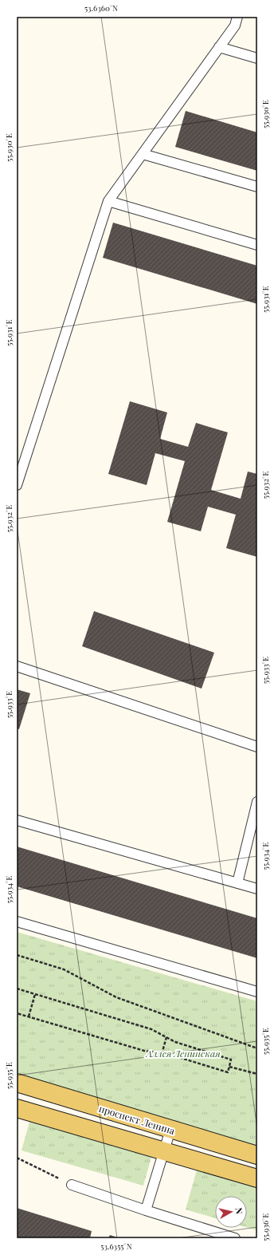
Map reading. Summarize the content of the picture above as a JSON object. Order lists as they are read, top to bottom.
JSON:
{
  "streets": {
    "main road": ["проспект Ленина"]
  },
  "parks": ["Аллея Ленинская"],
  "north": "right",
  "coordinates": [
    "53.6360°N",
    "55.930°E",
    "55.931°E",
    "55.932°E",
    "55.933°E",
    "55.934°E",
    "55.935°E",
    "55.936°E",
    "53.6355°N"
  ]
}
